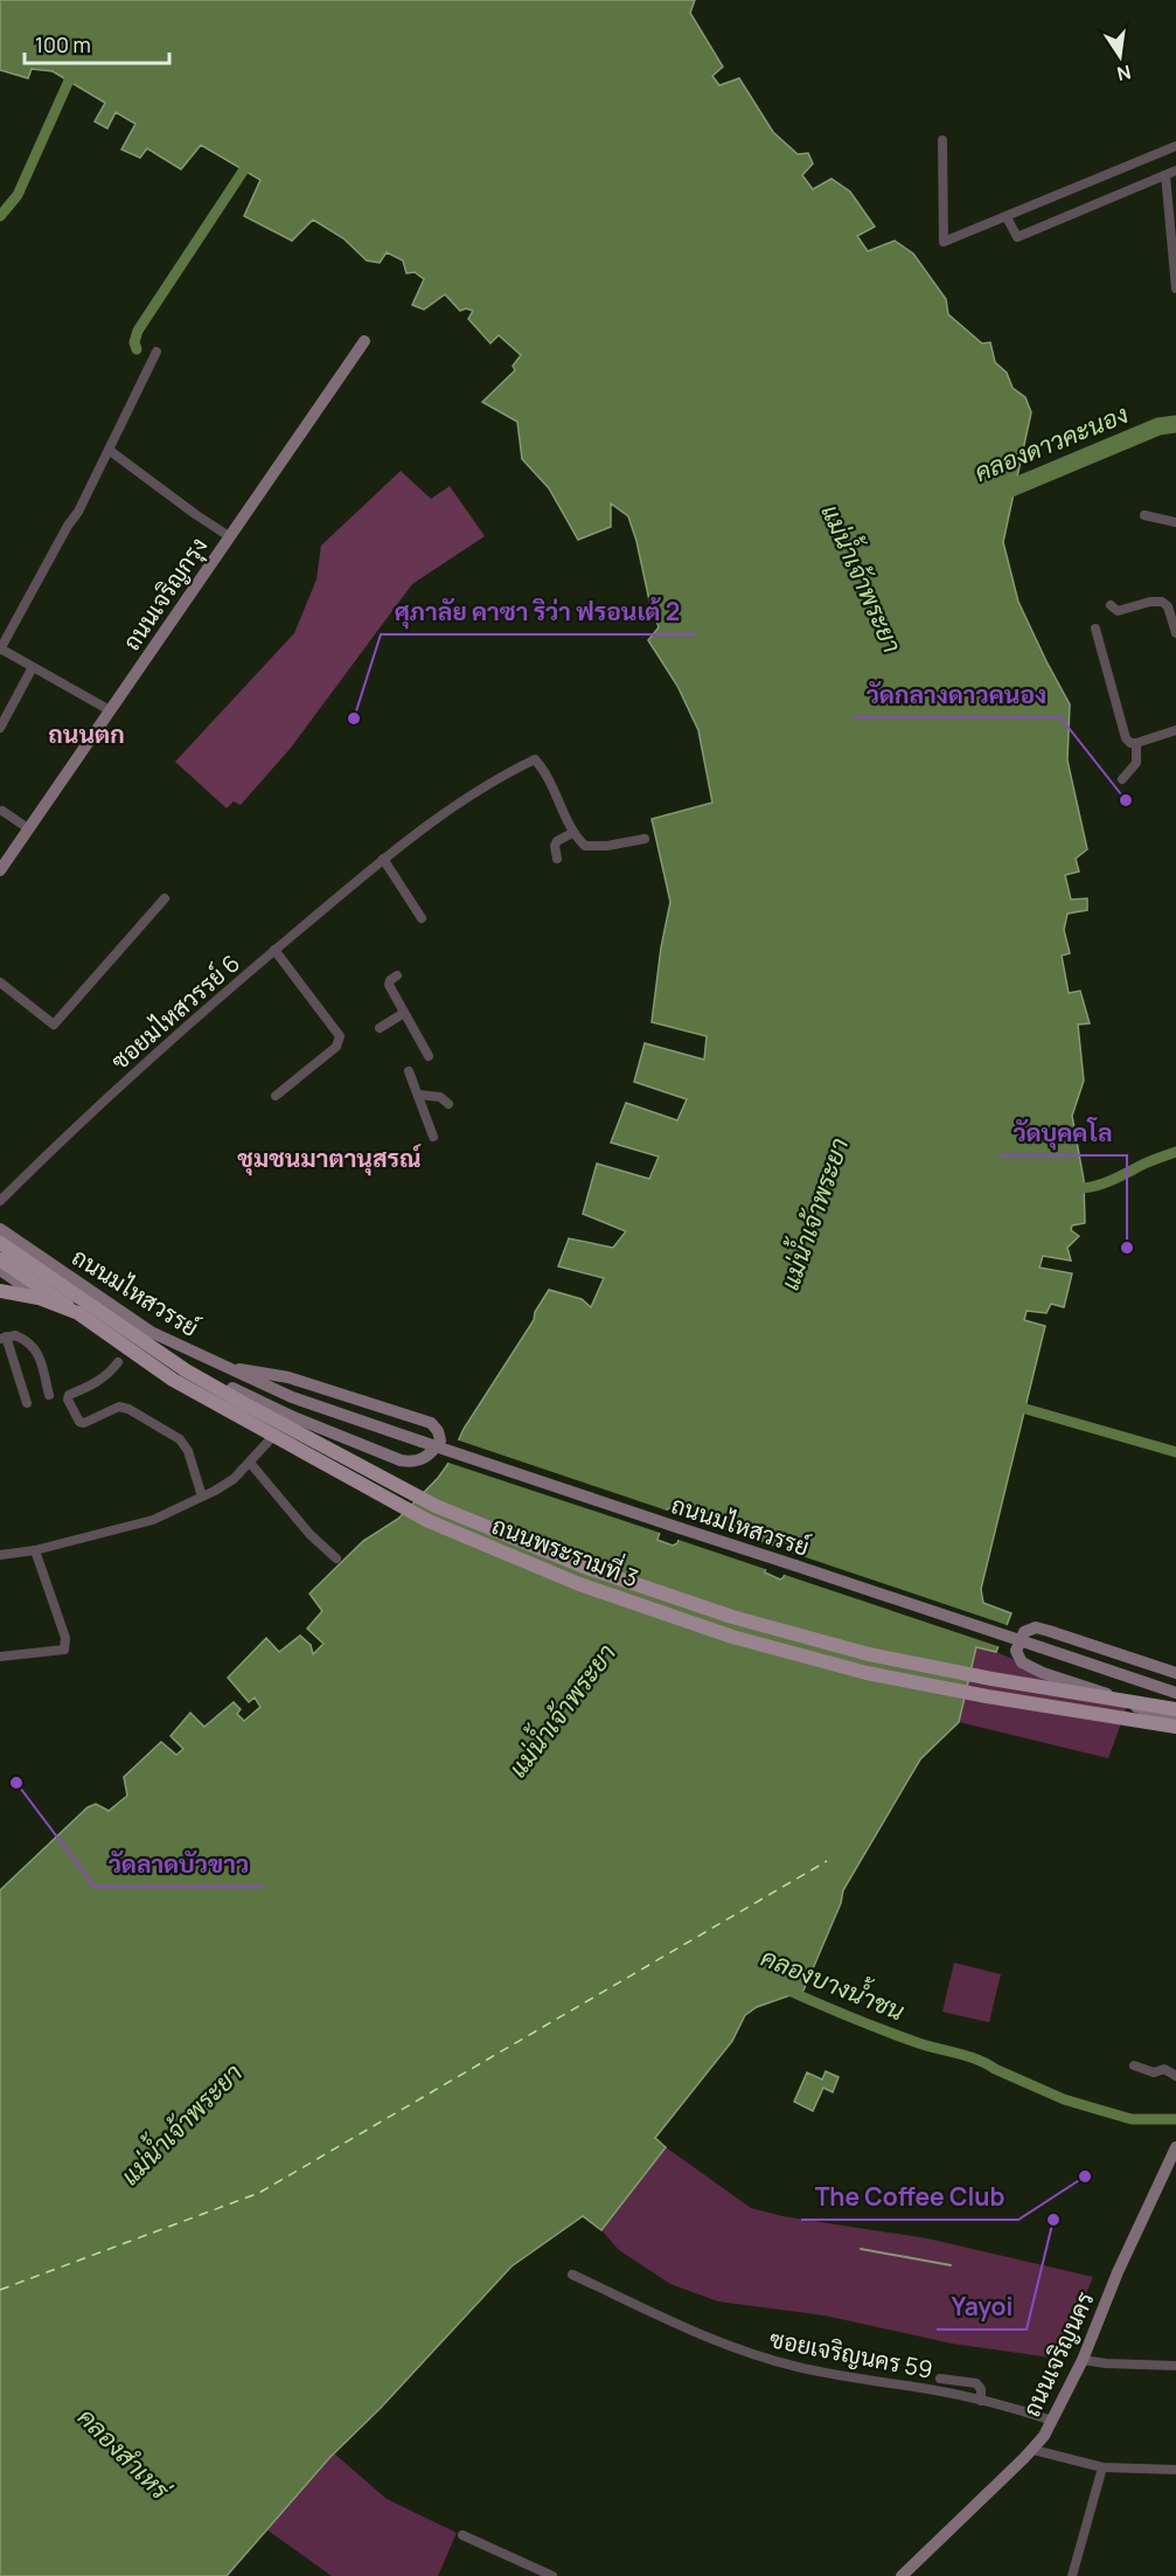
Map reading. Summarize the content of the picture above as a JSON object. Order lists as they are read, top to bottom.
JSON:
{
  "streets": {
    "main road": [
      "ถนนเจริญกรุง",
      "ถนนมไหสวรรย์",
      "ถนนพระรามที่ 3",
      "ถนนเจริญนคร"
    ],
    "street": ["ซอยมไหสวรรย์ 6", "ซอยเจริญนคร 59"]
  },
  "crossings": [
    ["ซอยเจริญนคร 59", "ถนนเจริญนคร"]
  ],
  "districts": ["ถนนตก", "ชุมชนมาตานุสรณ์"],
  "water": [
    "คลองดาวคะนอง",
    "แม่น้ำเจ้าพระยา",
    "คลองบางน้ำชน",
    "คลองสำเหร่"
  ],
  "places": [
    "ศุภาลัย คาซา ริว่า ฟรอนเต้ 2",
    "วัดกลางดาวคนอง",
    "วัดบุคคโล",
    "วัดลาดบัวขาว",
    "The Coffee Club",
    "Yayoi"
  ],
  "scale_bar": "100 m",
  "north": "bottom"
}
